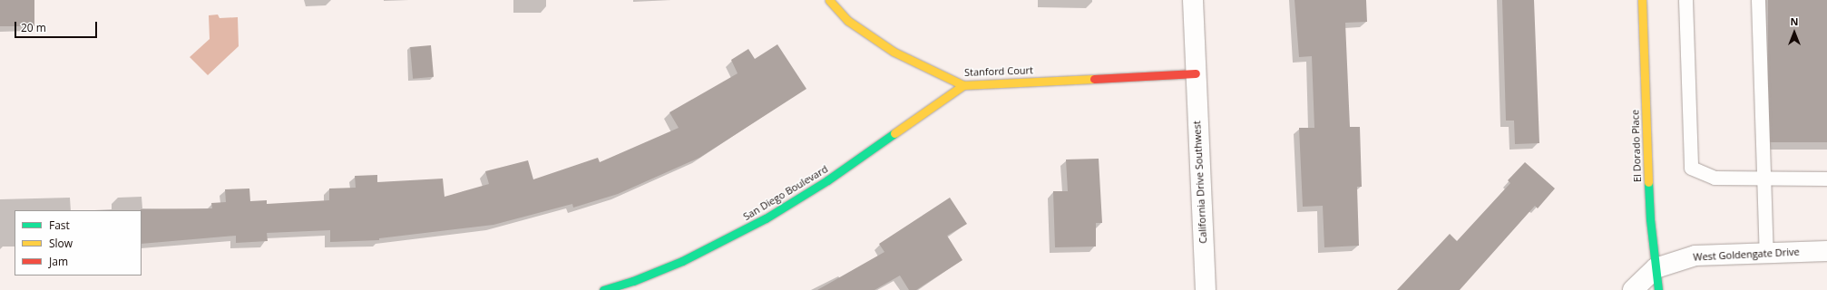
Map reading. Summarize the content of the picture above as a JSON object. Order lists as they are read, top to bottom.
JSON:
{
  "streets": {
    "street": [
      "Stanford Court",
      "El Dorado Place",
      "California Drive Southwest",
      "San Diego Boulevard",
      "West Goldengate Drive"
    ]
  },
  "crossings": [
    ["Stanford Court", "California Drive Southwest"],
    ["Stanford Court", "San Diego Boulevard"],
    ["El Dorado Place", "West Goldengate Drive"]
  ],
  "legend": ["Fast", "Slow", "Jam"],
  "scale_bar": "20 m",
  "north": "top"
}
